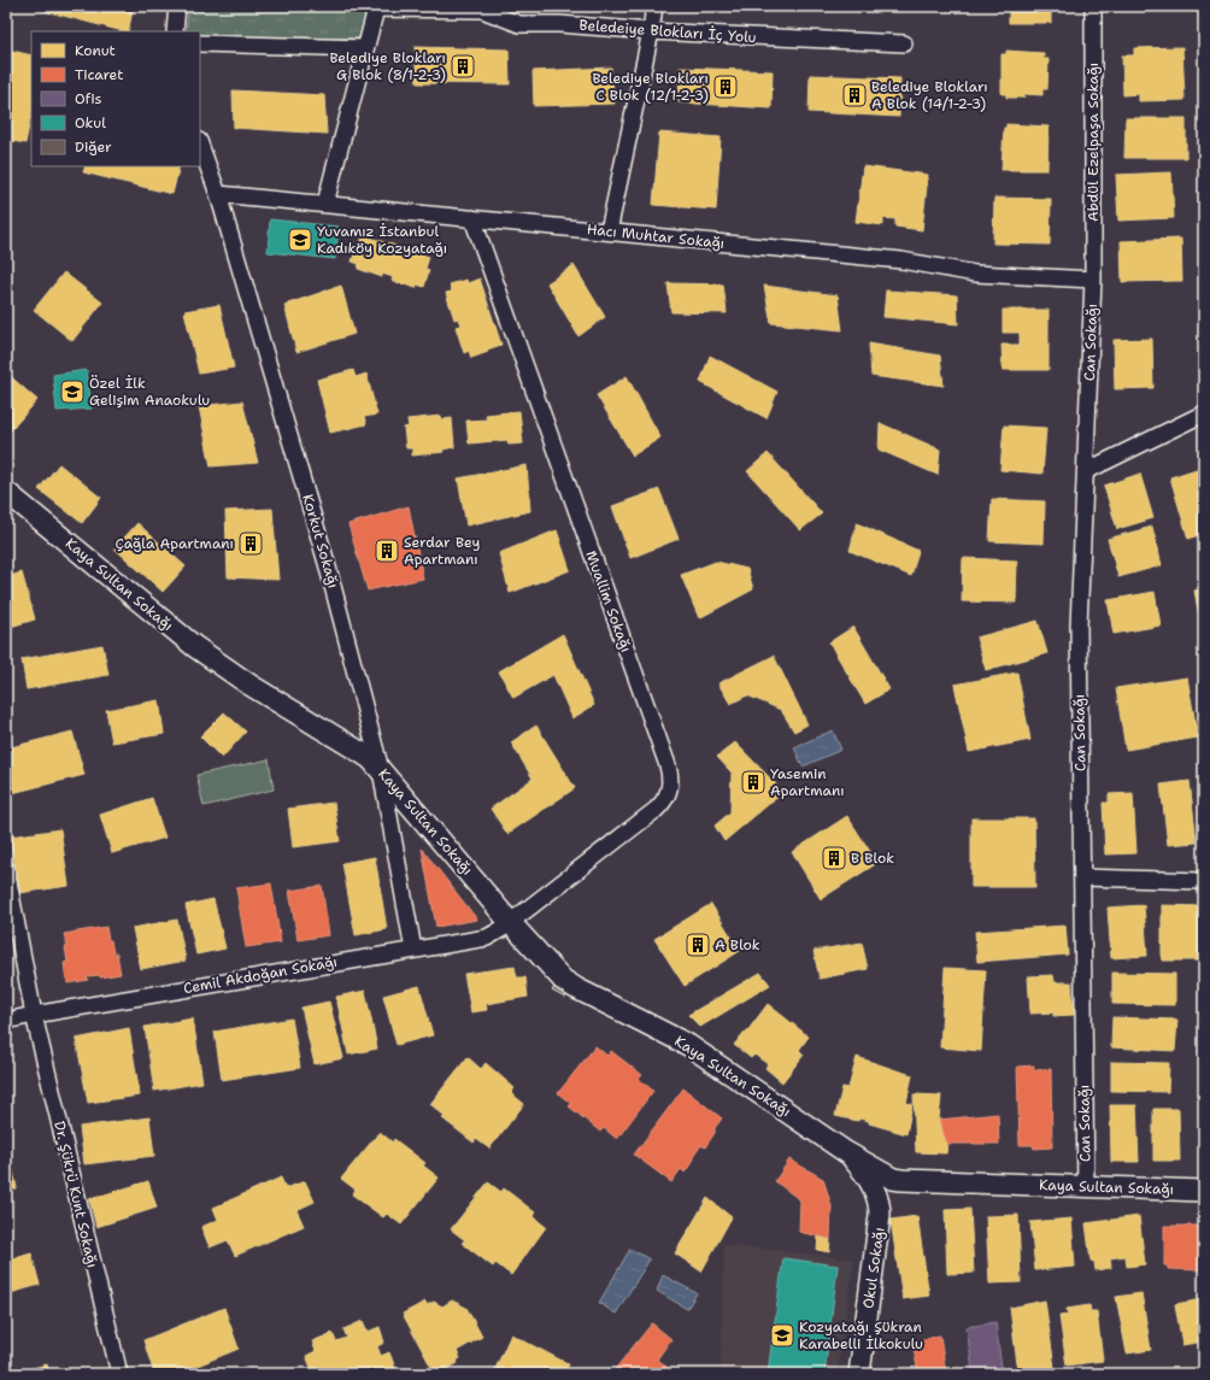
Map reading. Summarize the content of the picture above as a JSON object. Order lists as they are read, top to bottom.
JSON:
{
  "streets": {
    "street": [
      "Beledeiye Blokları İç Yolu",
      "Abdül Ezelpaşa Sokağı",
      "Hacı Muhtar Sokağı",
      "Can Sokağı",
      "Korkut Sokağı",
      "Kaya Sultan Sokağı",
      "Muallim Sokağı",
      "Cemil Akdoğan Sokağı",
      "Dr. Şükrü Kunt Sokağı",
      "Okul Sokağı"
    ]
  },
  "crossings": [
    ["Beledeiye Blokları İç Yolu", "Hacı Muhtar Sokağı"],
    ["Abdül Ezelpaşa Sokağı", "Hacı Muhtar Sokağı"],
    ["Abdül Ezelpaşa Sokağı", "Can Sokağı"],
    ["Hacı Muhtar Sokağı", "Can Sokağı"],
    ["Hacı Muhtar Sokağı", "Korkut Sokağı"],
    ["Hacı Muhtar Sokağı", "Muallim Sokağı"],
    ["Can Sokağı", "Kaya Sultan Sokağı"],
    ["Korkut Sokağı", "Kaya Sultan Sokağı"],
    ["Korkut Sokağı", "Cemil Akdoğan Sokağı"],
    ["Kaya Sultan Sokağı", "Muallim Sokağı"],
    ["Kaya Sultan Sokağı", "Cemil Akdoğan Sokağı"],
    ["Kaya Sultan Sokağı", "Okul Sokağı"],
    ["Muallim Sokağı", "Cemil Akdoğan Sokağı"],
    ["Cemil Akdoğan Sokağı", "Dr. Şükrü Kunt Sokağı"]
  ],
  "places": {
    "building": [
      "Belediye Blokları G Blok (8/1-2-3)",
      "Belediye Blokları C Blok (12/1-2-3)",
      "Belediye Blokları A Blok (14/1-2-3)",
      "Çağla Apartmanı",
      "Serdar Bey Apartmanı",
      "Yasemin Apartmanı",
      "B Blok",
      "A Blok"
    ],
    "school or university": ["Yuvamız İstanbul Kadıköy Kozyatağı", "Özel İlk Gelişim Anaokulu", "Kozyatağı Şükran Karabelli İlkokulu"]
  },
  "legend": [
    "Konut",
    "Ticaret",
    "Ofis",
    "Okul",
    "Diğer"
  ]
}
